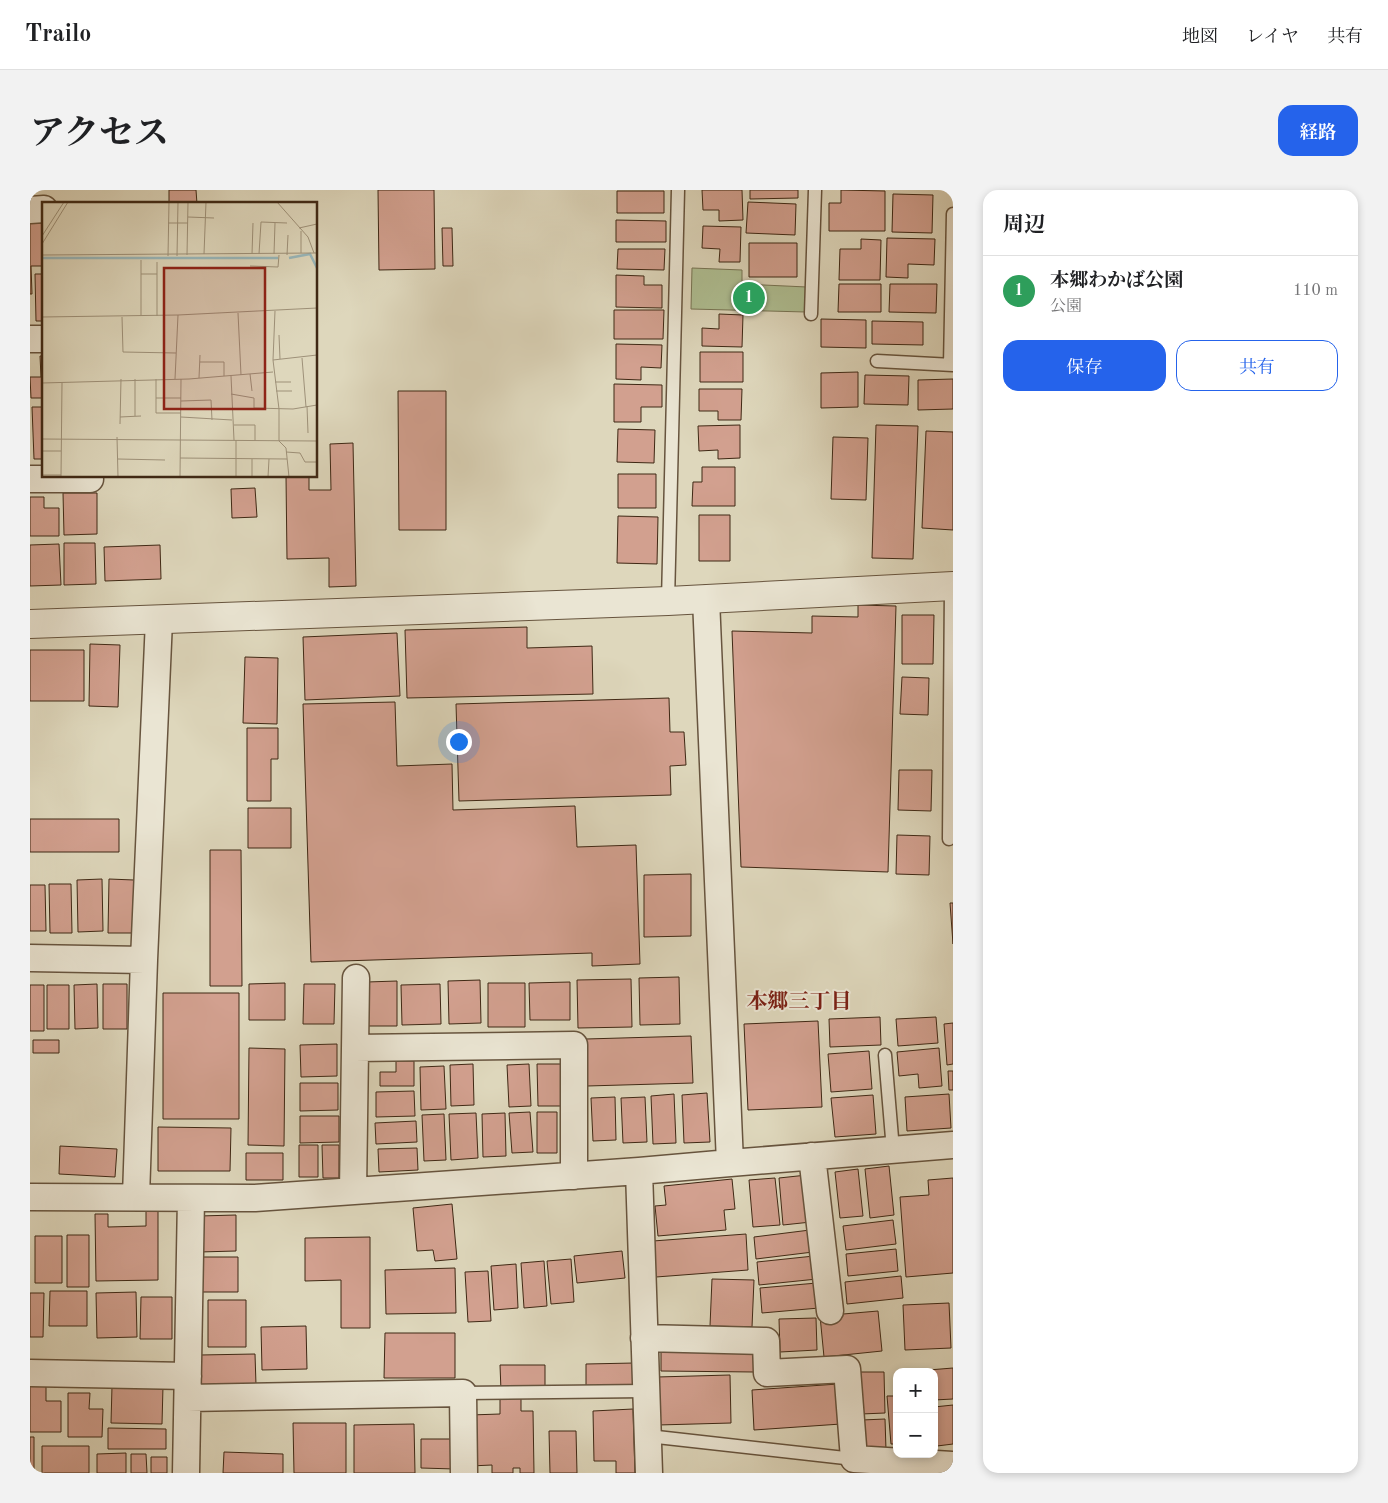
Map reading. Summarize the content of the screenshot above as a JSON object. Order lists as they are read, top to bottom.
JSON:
{
  "districts": ["本郷三丁目"],
  "page": {
    "header": "Trailo",
    "nav": ["地図", "レイヤ", "共有"],
    "title": "アクセス",
    "buttons": [
      "経路",
      ["保存", "共有"]
    ],
    "heading": "周辺",
    "list": [
      {
        "mark": "1",
        "name": "本郷わかば公園",
        "note": "公園",
        "value": "110 m"
      }
    ],
    "pins": "1",
    "map_buttons": ["+", "−"]
  }
}
